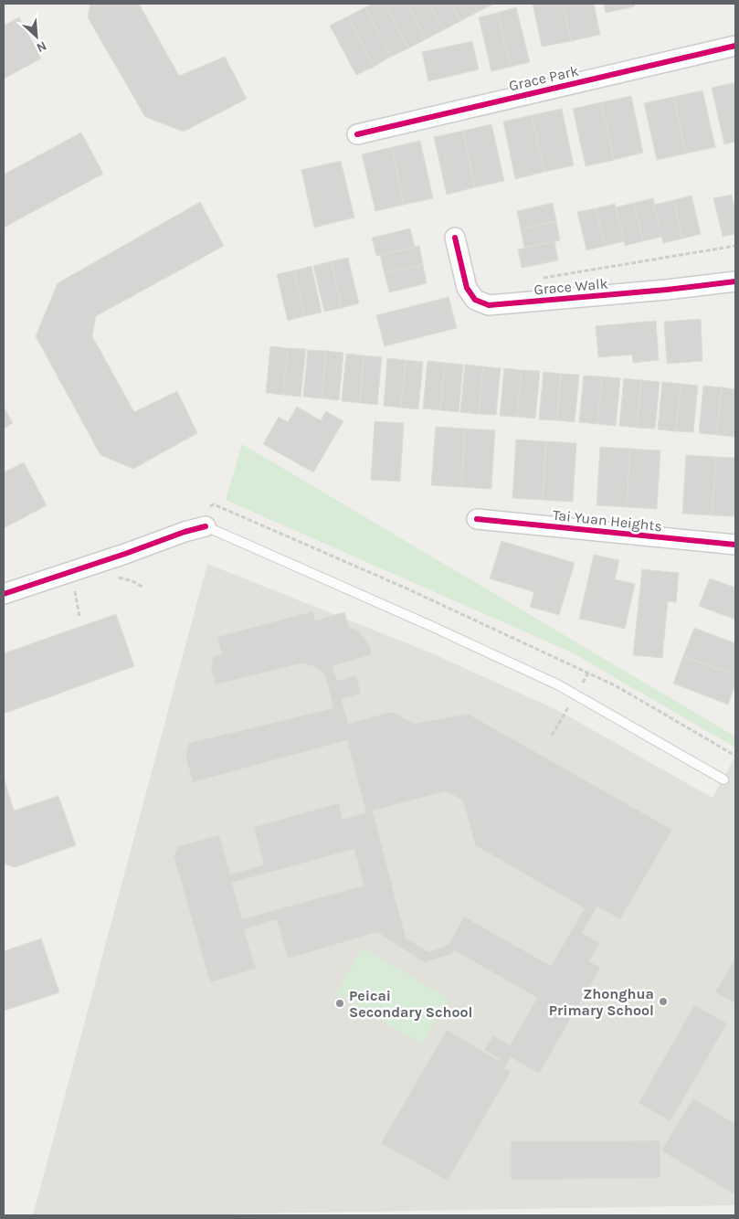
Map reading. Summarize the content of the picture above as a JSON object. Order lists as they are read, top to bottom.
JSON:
{
  "streets": {
    "street": ["Grace Park", "Grace Walk", "Tai Yuan Heights"]
  },
  "places": ["Zhonghua Primary School", "Peicai Secondary School"],
  "north": "bottom right"
}
